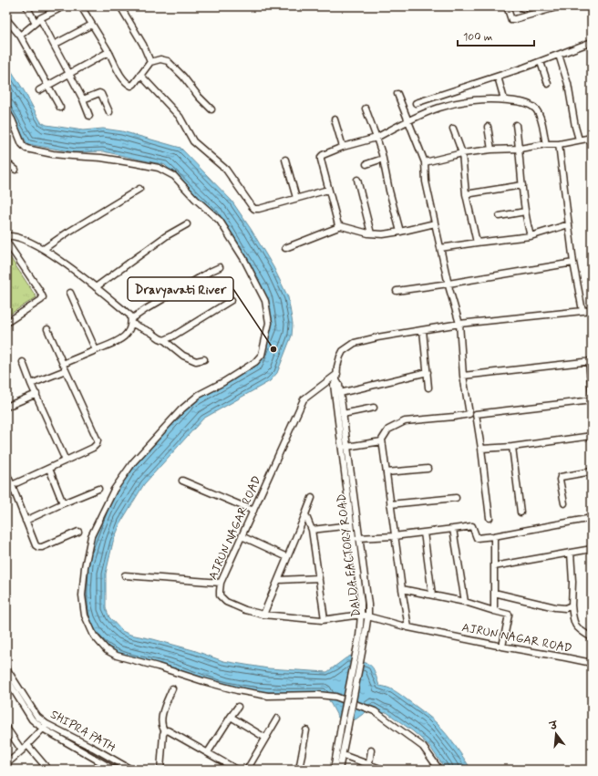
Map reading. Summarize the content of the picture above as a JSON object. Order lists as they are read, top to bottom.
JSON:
{
  "streets": {
    "street": ["AJRUN NAGAR ROAD", "DALDA FACTORY ROAD", "SHIPRA PATH"]
  },
  "crossings": [
    ["AJRUN NAGAR ROAD", "DALDA FACTORY ROAD"]
  ],
  "places": ["Dravyavati River"],
  "scale_bar": "100 m",
  "north": "top"
}
